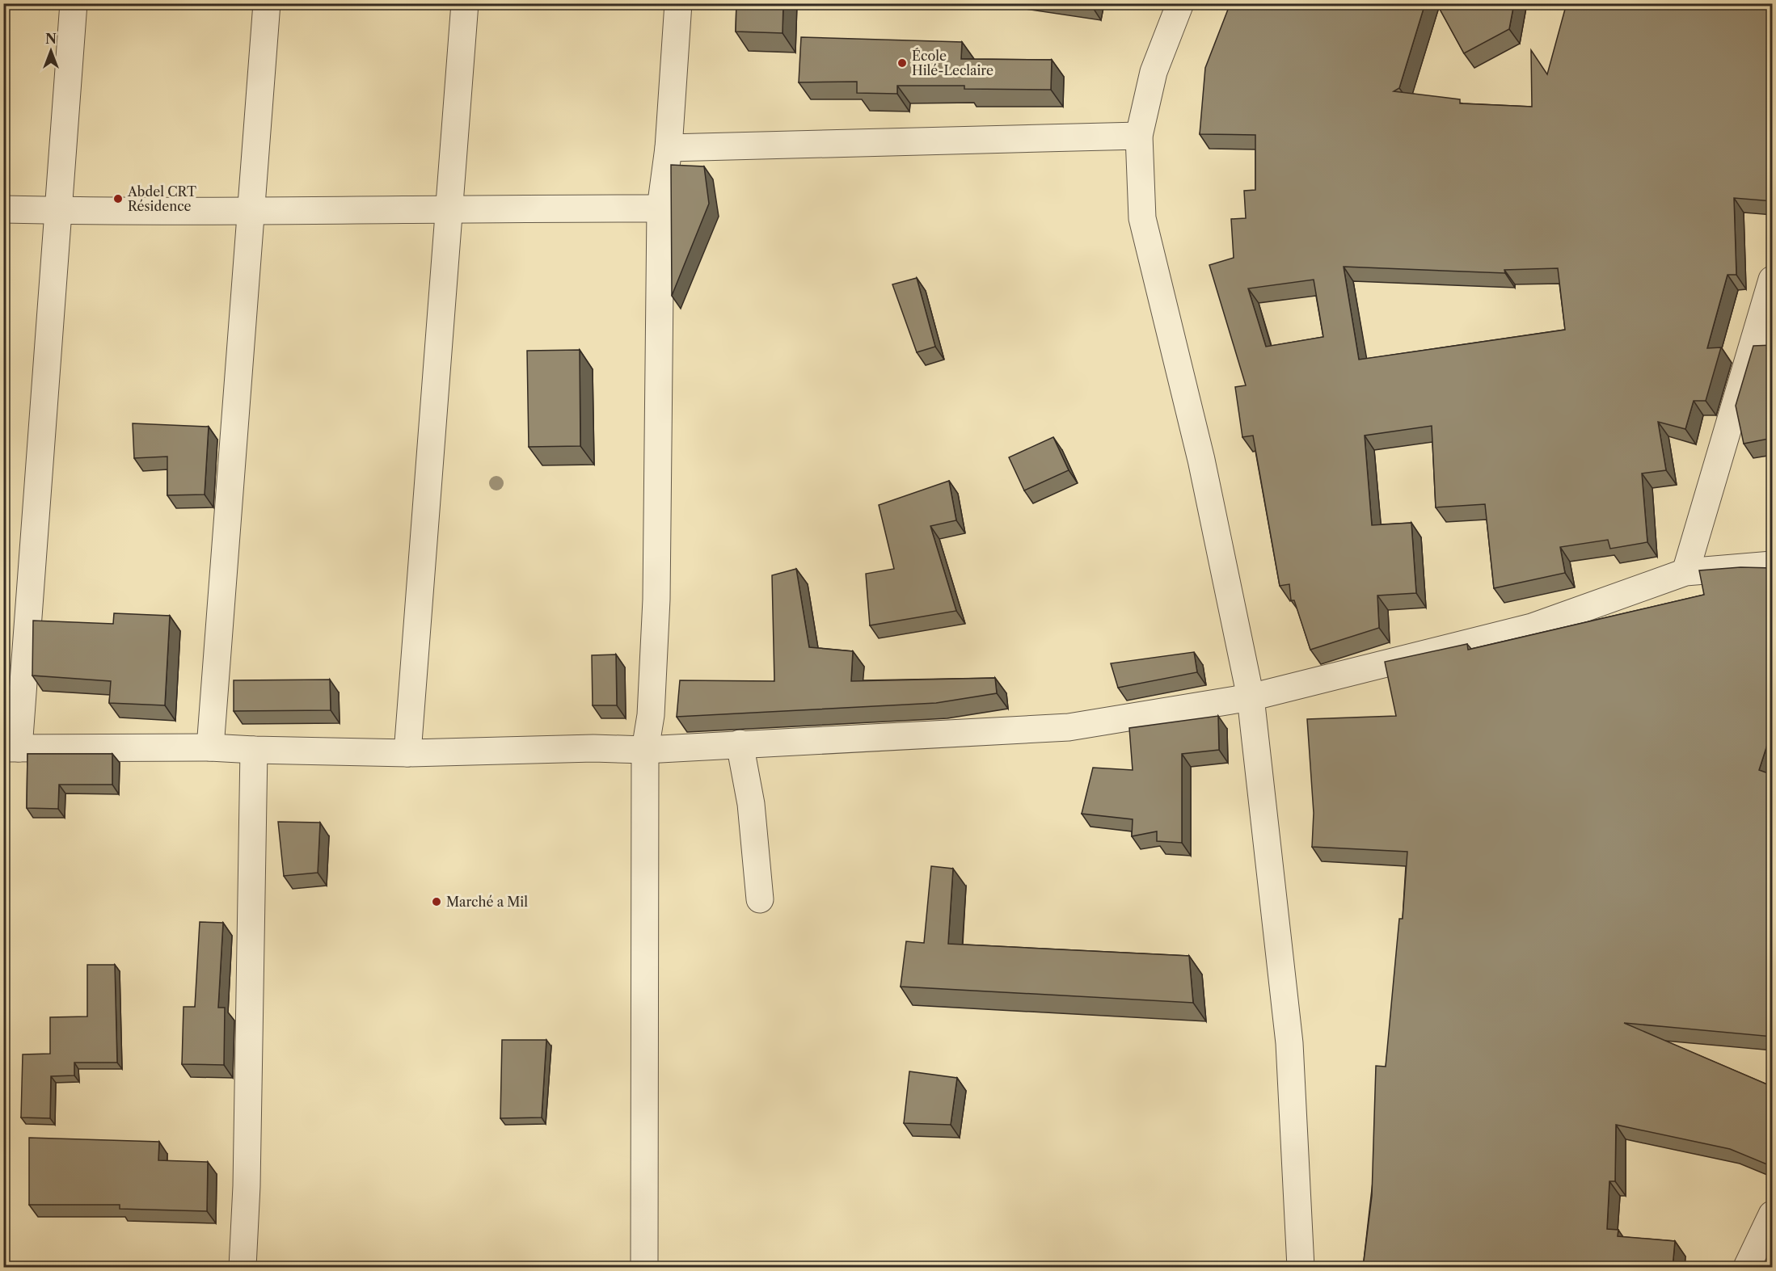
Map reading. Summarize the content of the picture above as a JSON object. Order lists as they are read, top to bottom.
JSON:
{
  "places": ["École Hilé-Leclaire", "Abdel CRT Résidence", "Marché a Mil"],
  "north": "top"
}
